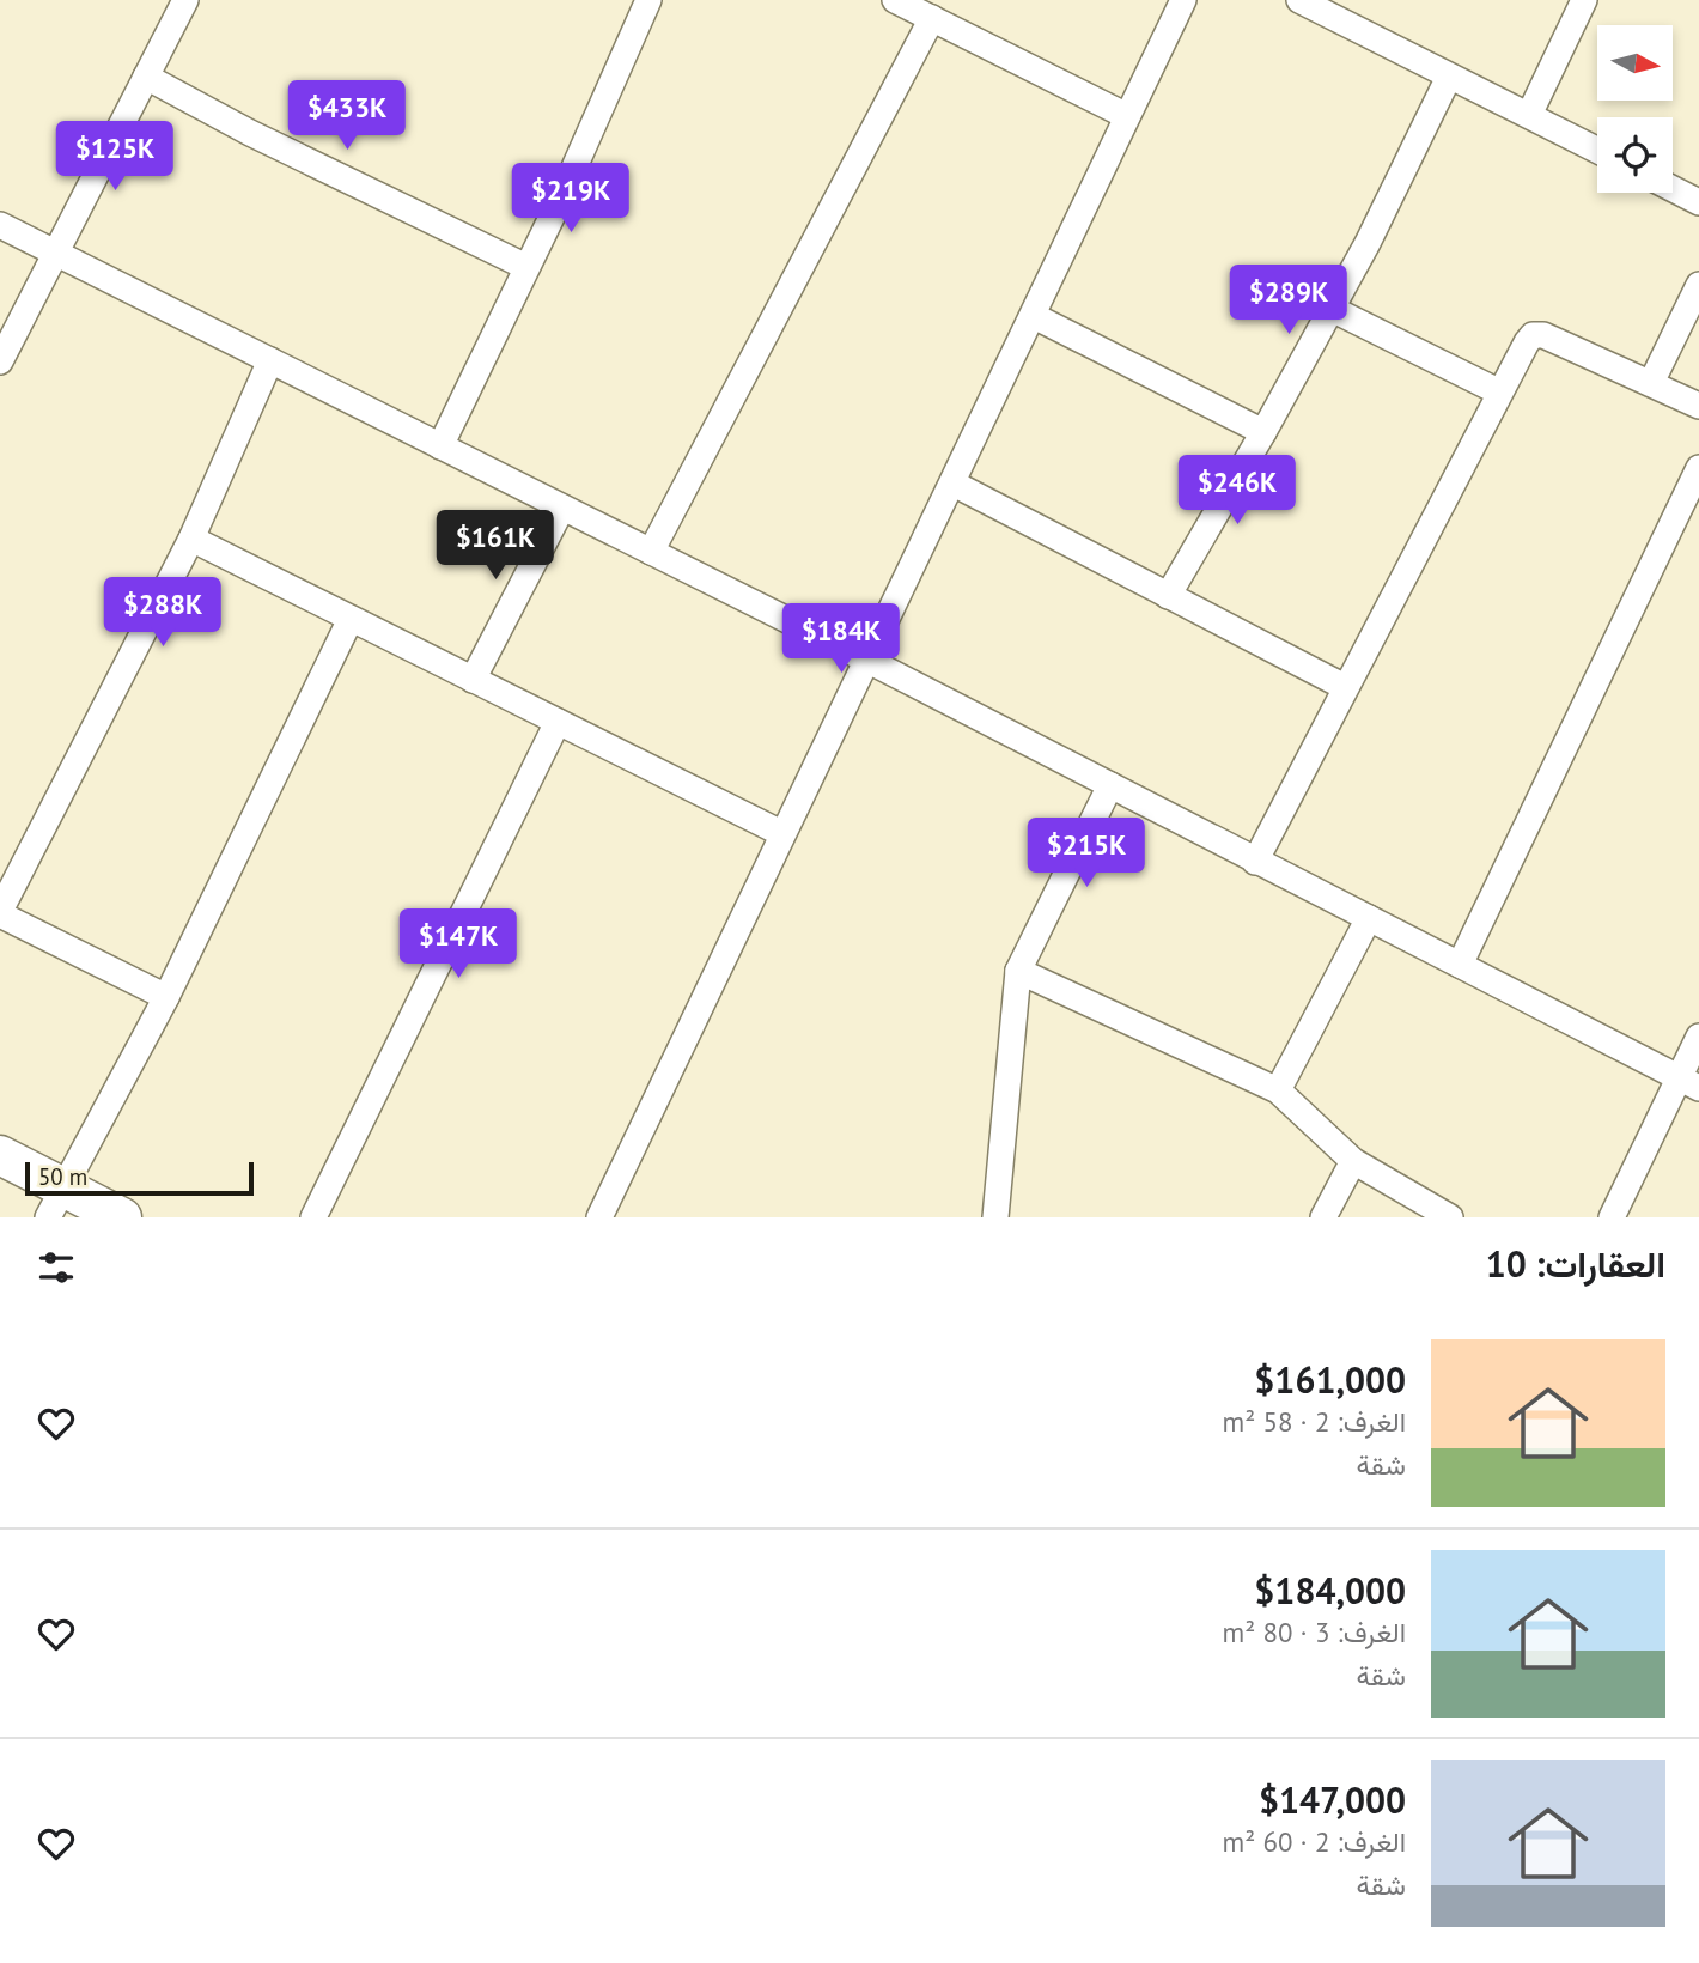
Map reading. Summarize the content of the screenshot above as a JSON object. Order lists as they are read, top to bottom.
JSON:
{
  "scale_bar": "50 m",
  "north": "right",
  "page": {
    "price": [
      "$433K",
      "$125K",
      "$219K",
      "$289K",
      "$246K",
      "$161K",
      "$288K",
      "$184K",
      "$215K",
      "$147K"
    ],
    "scale": "50 m",
    "heading": "العقارات: 10",
    "list": [
      {
        "name": "$161,000",
        "note": "الغرف: 2 · 58 m² · شقة"
      },
      {
        "name": "$184,000",
        "note": "الغرف: 3 · 80 m² · شقة"
      },
      {
        "name": "$147,000",
        "note": "الغرف: 2 · 60 m² · شقة"
      }
    ]
  }
}
